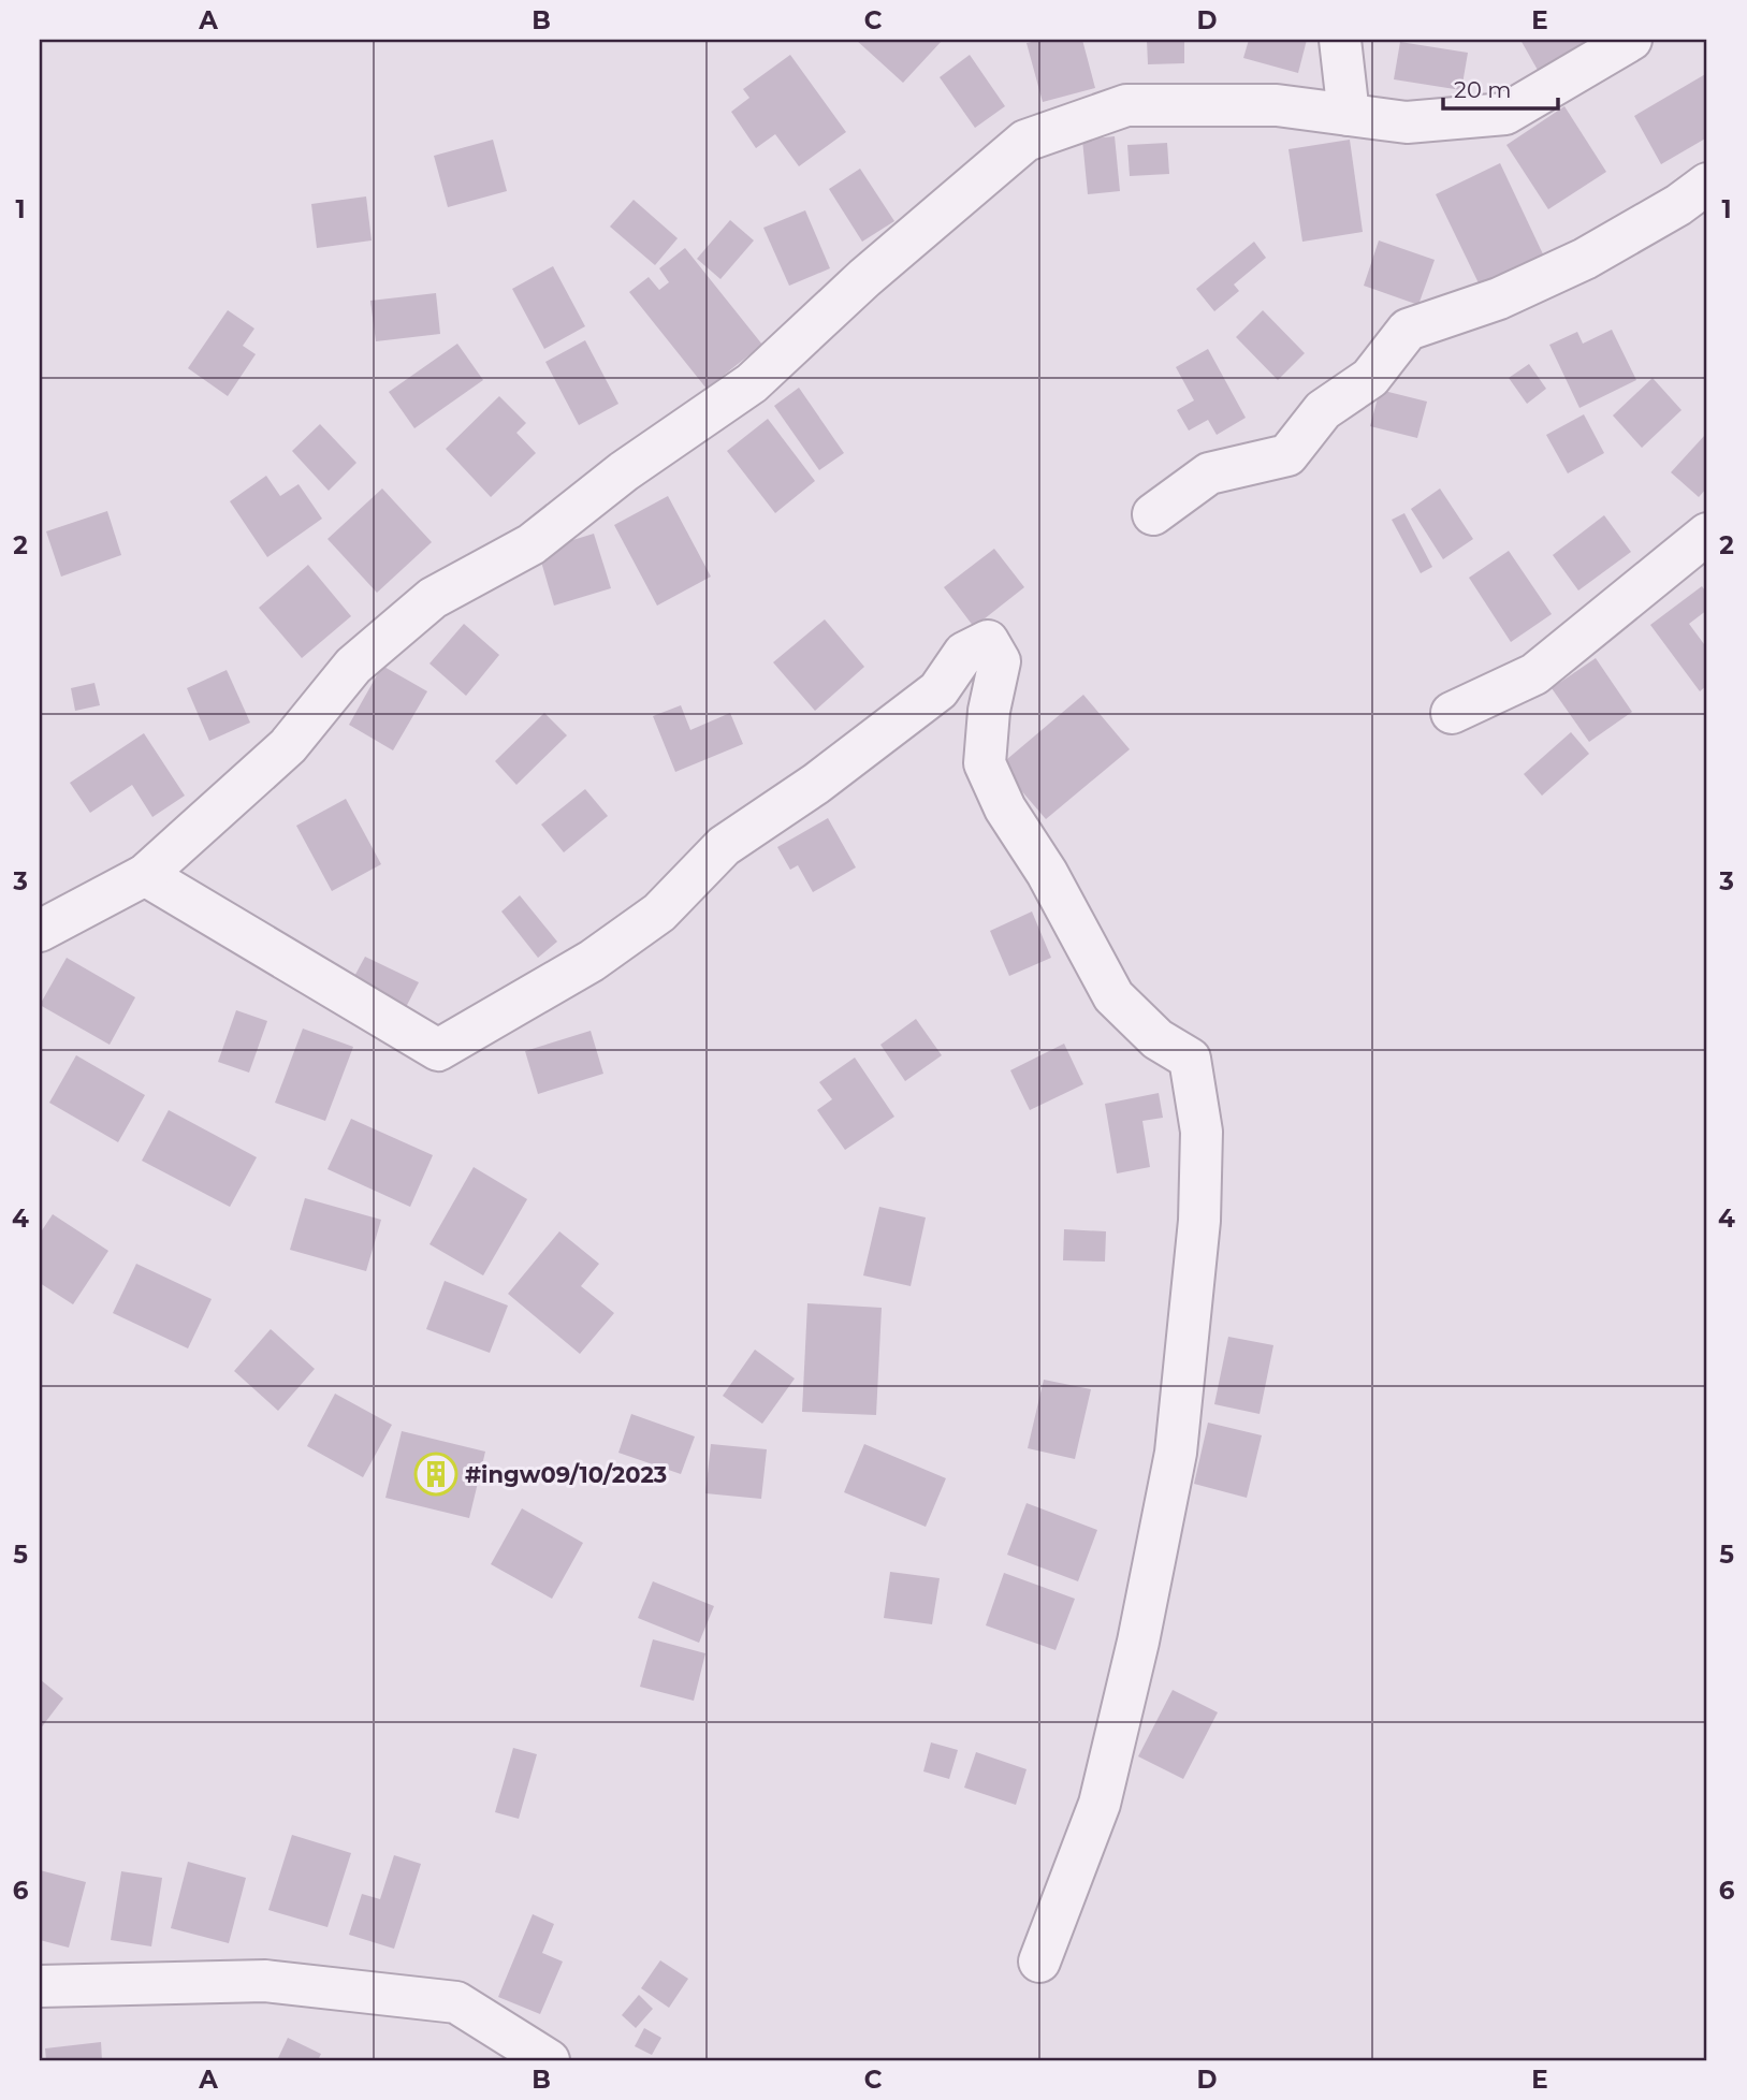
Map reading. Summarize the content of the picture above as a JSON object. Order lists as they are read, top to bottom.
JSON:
{
  "places": {
    "building": ["#ingw09/10/2023"]
  },
  "scale_bar": "20 m",
  "grid": {
    "columns": [
      "A",
      "B",
      "C",
      "D",
      "E"
    ],
    "rows": [
      "1",
      "2",
      "3",
      "4",
      "5",
      "6"
    ]
  }
}
